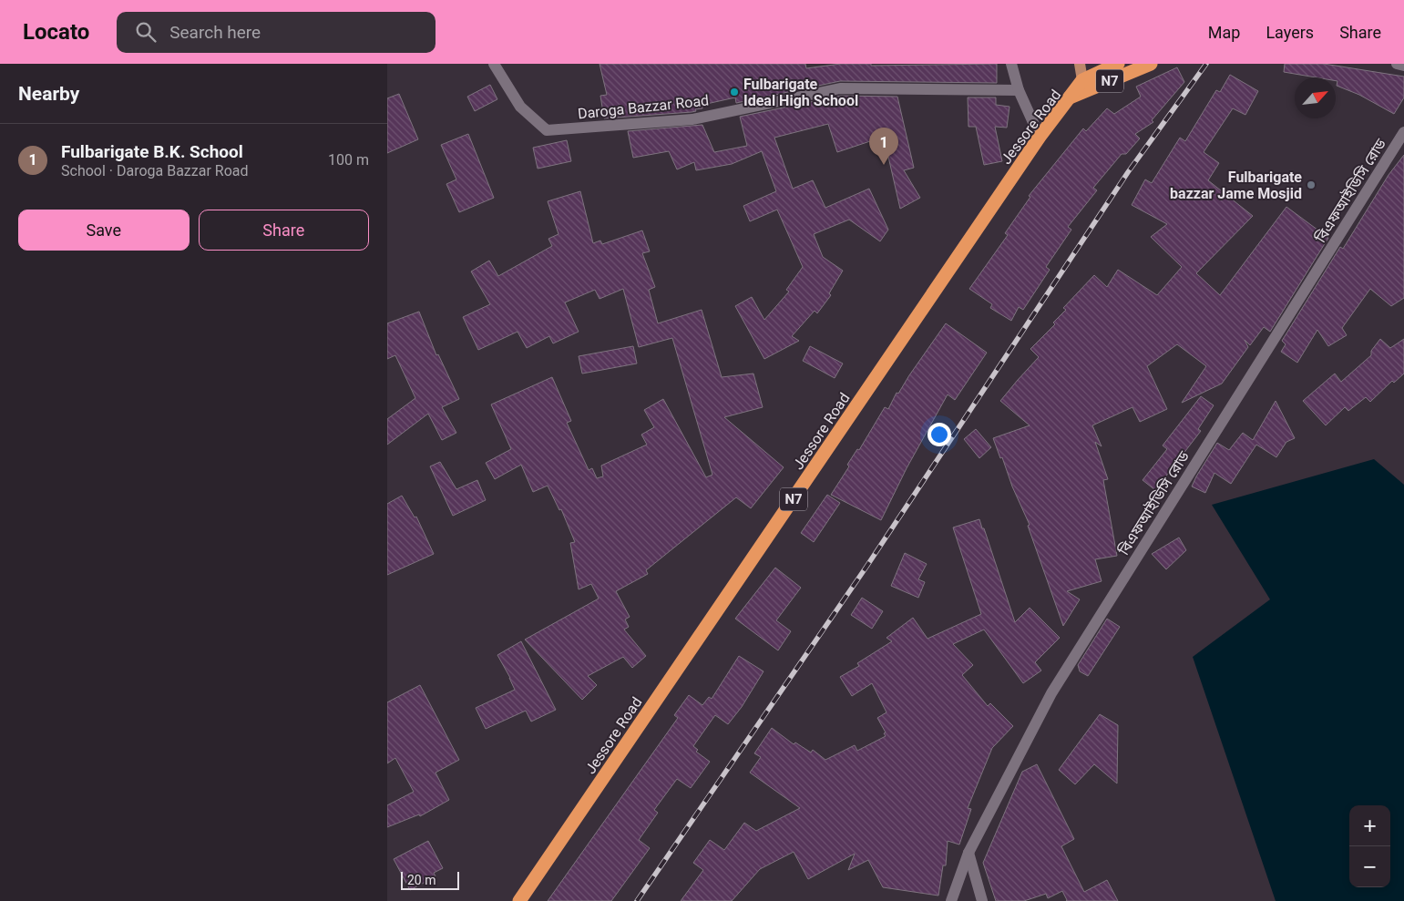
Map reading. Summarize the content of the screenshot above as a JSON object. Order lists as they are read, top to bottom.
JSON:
{
  "streets": {
    "highway": ["N7", "Jessore Road"],
    "street": ["Daroga Bazzar Road", "বিএফআইডিসি রোড"]
  },
  "crossings": [
    ["N7", "Jessore Road"]
  ],
  "places": ["Fulbarigate Ideal High School", "Fulbarigate bazzar Jame Mosjid"],
  "scale_bar": "20 m",
  "north": "top right",
  "page": {
    "header": "Locato",
    "search": "Search here",
    "nav": ["Map", "Layers", "Share"],
    "heading": "Nearby",
    "list": [
      {
        "mark": "1",
        "name": "Fulbarigate B.K. School",
        "note": "School · Daroga Bazzar Road",
        "value": "100 m"
      }
    ],
    "pins": "1",
    "buttons": ["Save", "Share"],
    "map_buttons": ["+", "−"],
    "scale": "20 m"
  }
}
